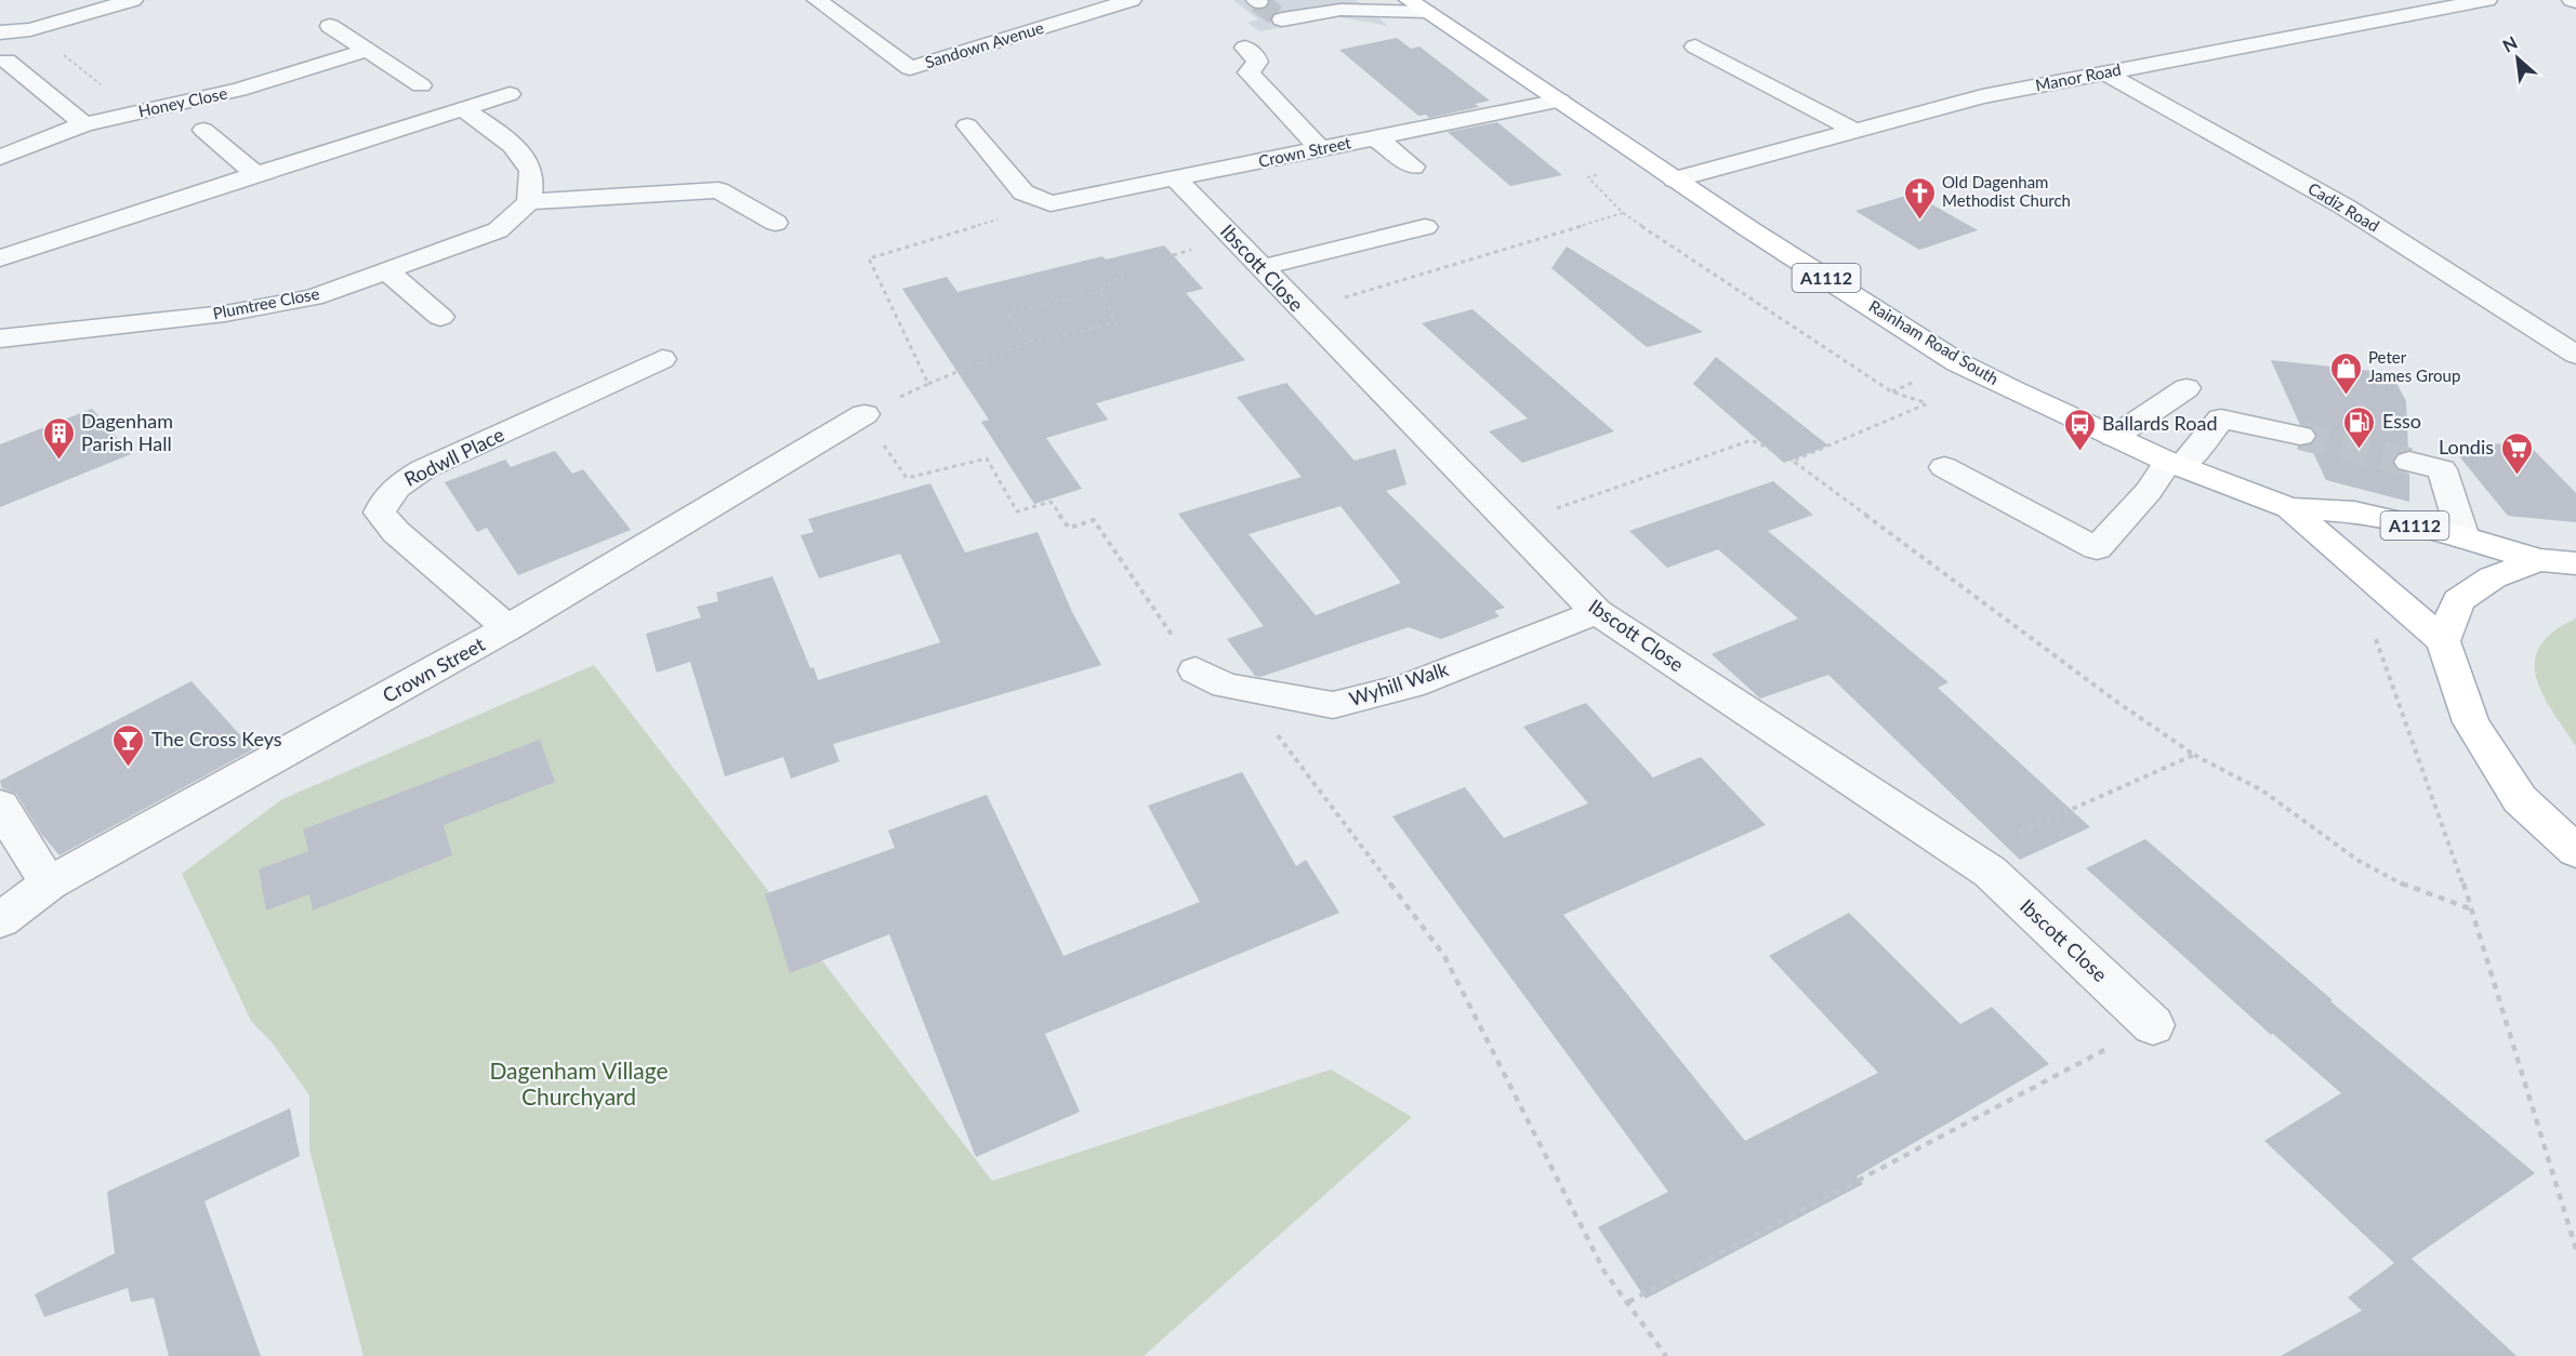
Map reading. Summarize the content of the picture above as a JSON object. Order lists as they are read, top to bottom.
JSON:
{
  "streets": {
    "main road": ["A1112", "Rainham Road South"],
    "street": [
      "Sandown Avenue",
      "Manor Road",
      "Honey Close",
      "Crown Street",
      "Cadiz Road",
      "Ibscott Close",
      "Plumtree Close",
      "Rodwll Place",
      "Wyhill Walk"
    ]
  },
  "crossings": [
    ["Manor Road", "Cadiz Road"],
    ["Manor Road", "Rainham Road South"],
    ["Crown Street", "Ibscott Close"],
    ["Crown Street", "Rainham Road South"],
    ["Crown Street", "Rodwll Place"],
    ["Ibscott Close", "Wyhill Walk"],
    ["A1112", "Rainham Road South"]
  ],
  "parks": ["Dagenham Village Churchyard"],
  "places": {
    "church": ["Old Dagenham Methodist Church"],
    "shop": ["Peter James Group"],
    "fuel station": ["Esso"],
    "bus stop": ["Ballards Road"],
    "building": ["Dagenham Parish Hall"],
    "supermarket": ["Londis"],
    "bar": ["The Cross Keys"]
  },
  "north": "top left"
}
